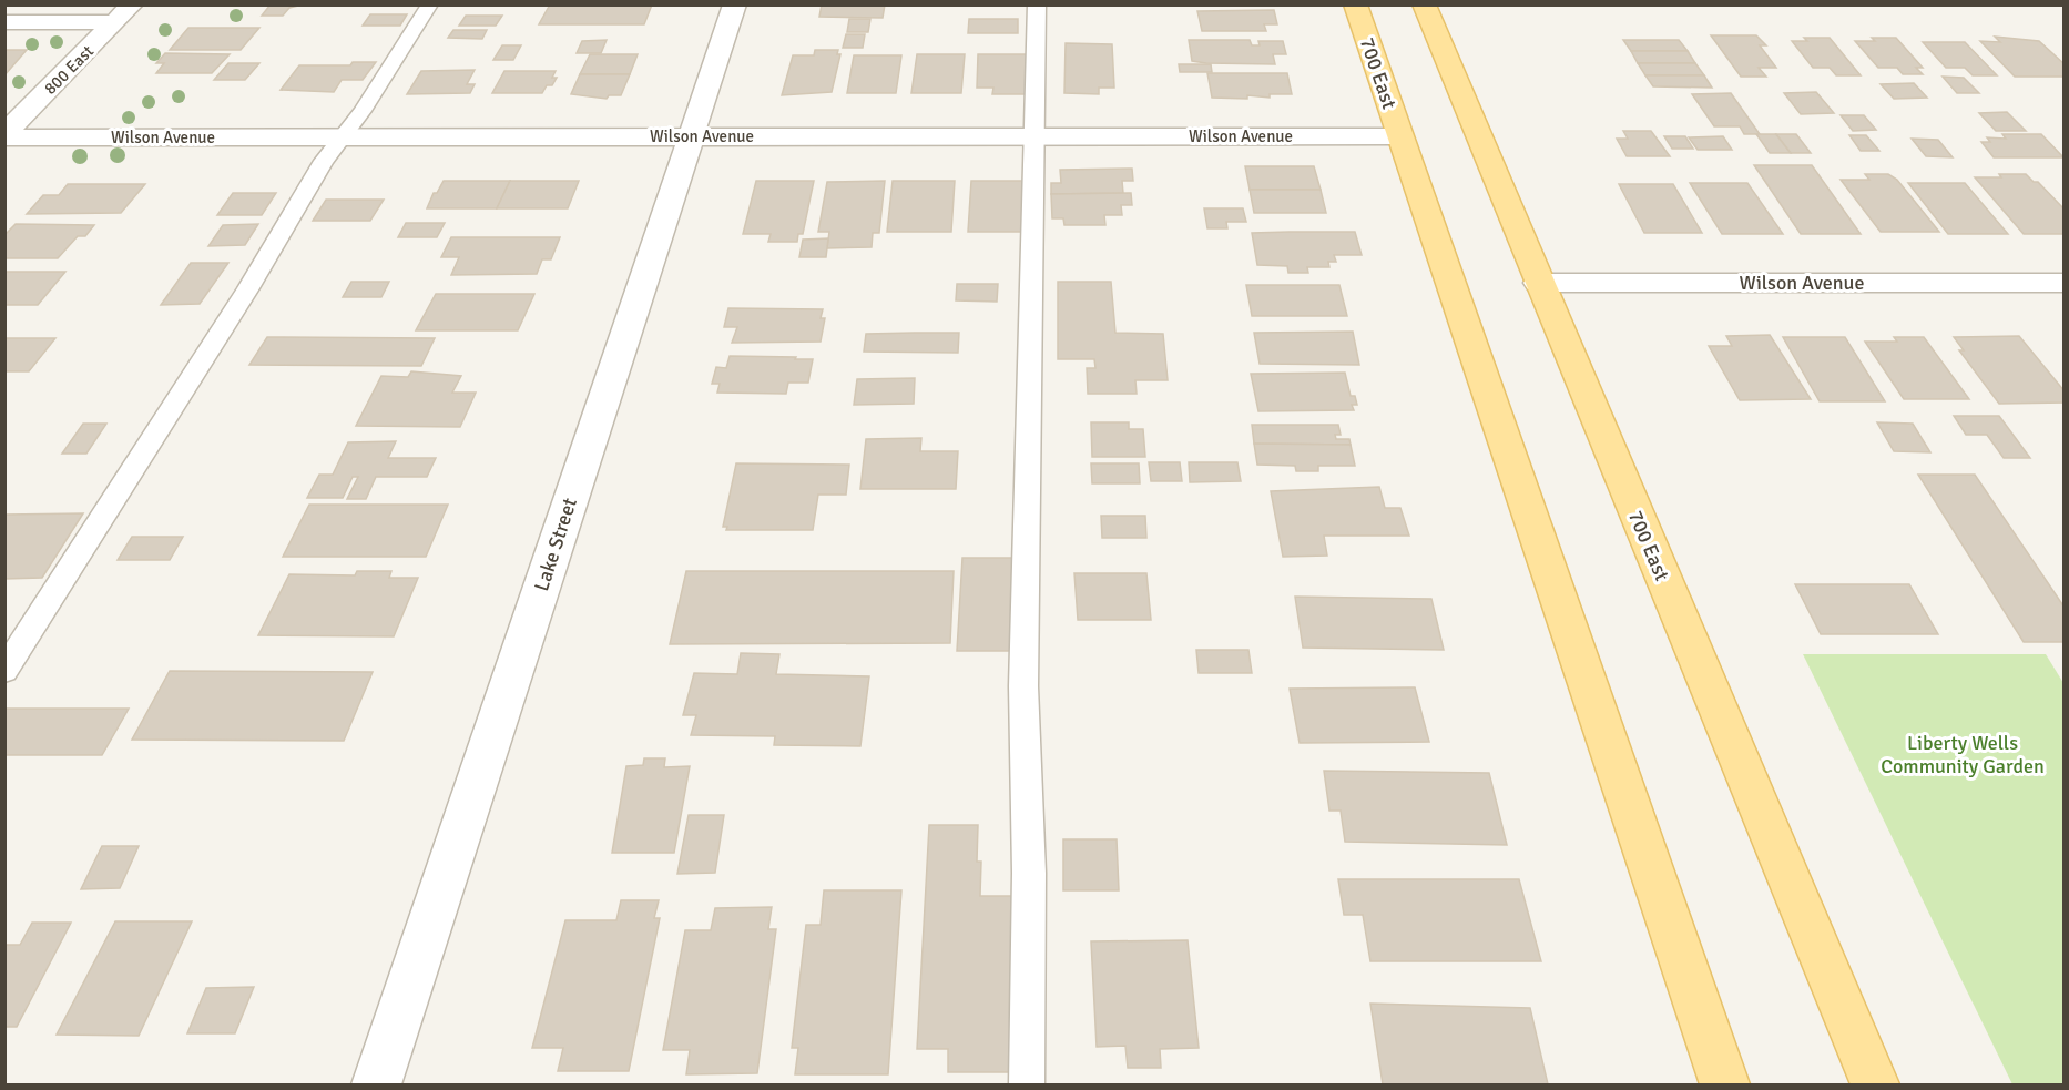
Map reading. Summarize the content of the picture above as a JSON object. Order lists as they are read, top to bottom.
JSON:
{
  "streets": {
    "main road": ["700 East"],
    "street": ["800 East", "Wilson Avenue", "Lake Street"]
  },
  "crossings": [
    ["800 East", "Wilson Avenue"],
    ["700 East", "Wilson Avenue"],
    ["Wilson Avenue", "Lake Street"]
  ],
  "parks": ["Liberty Wells Community Garden"]
}
